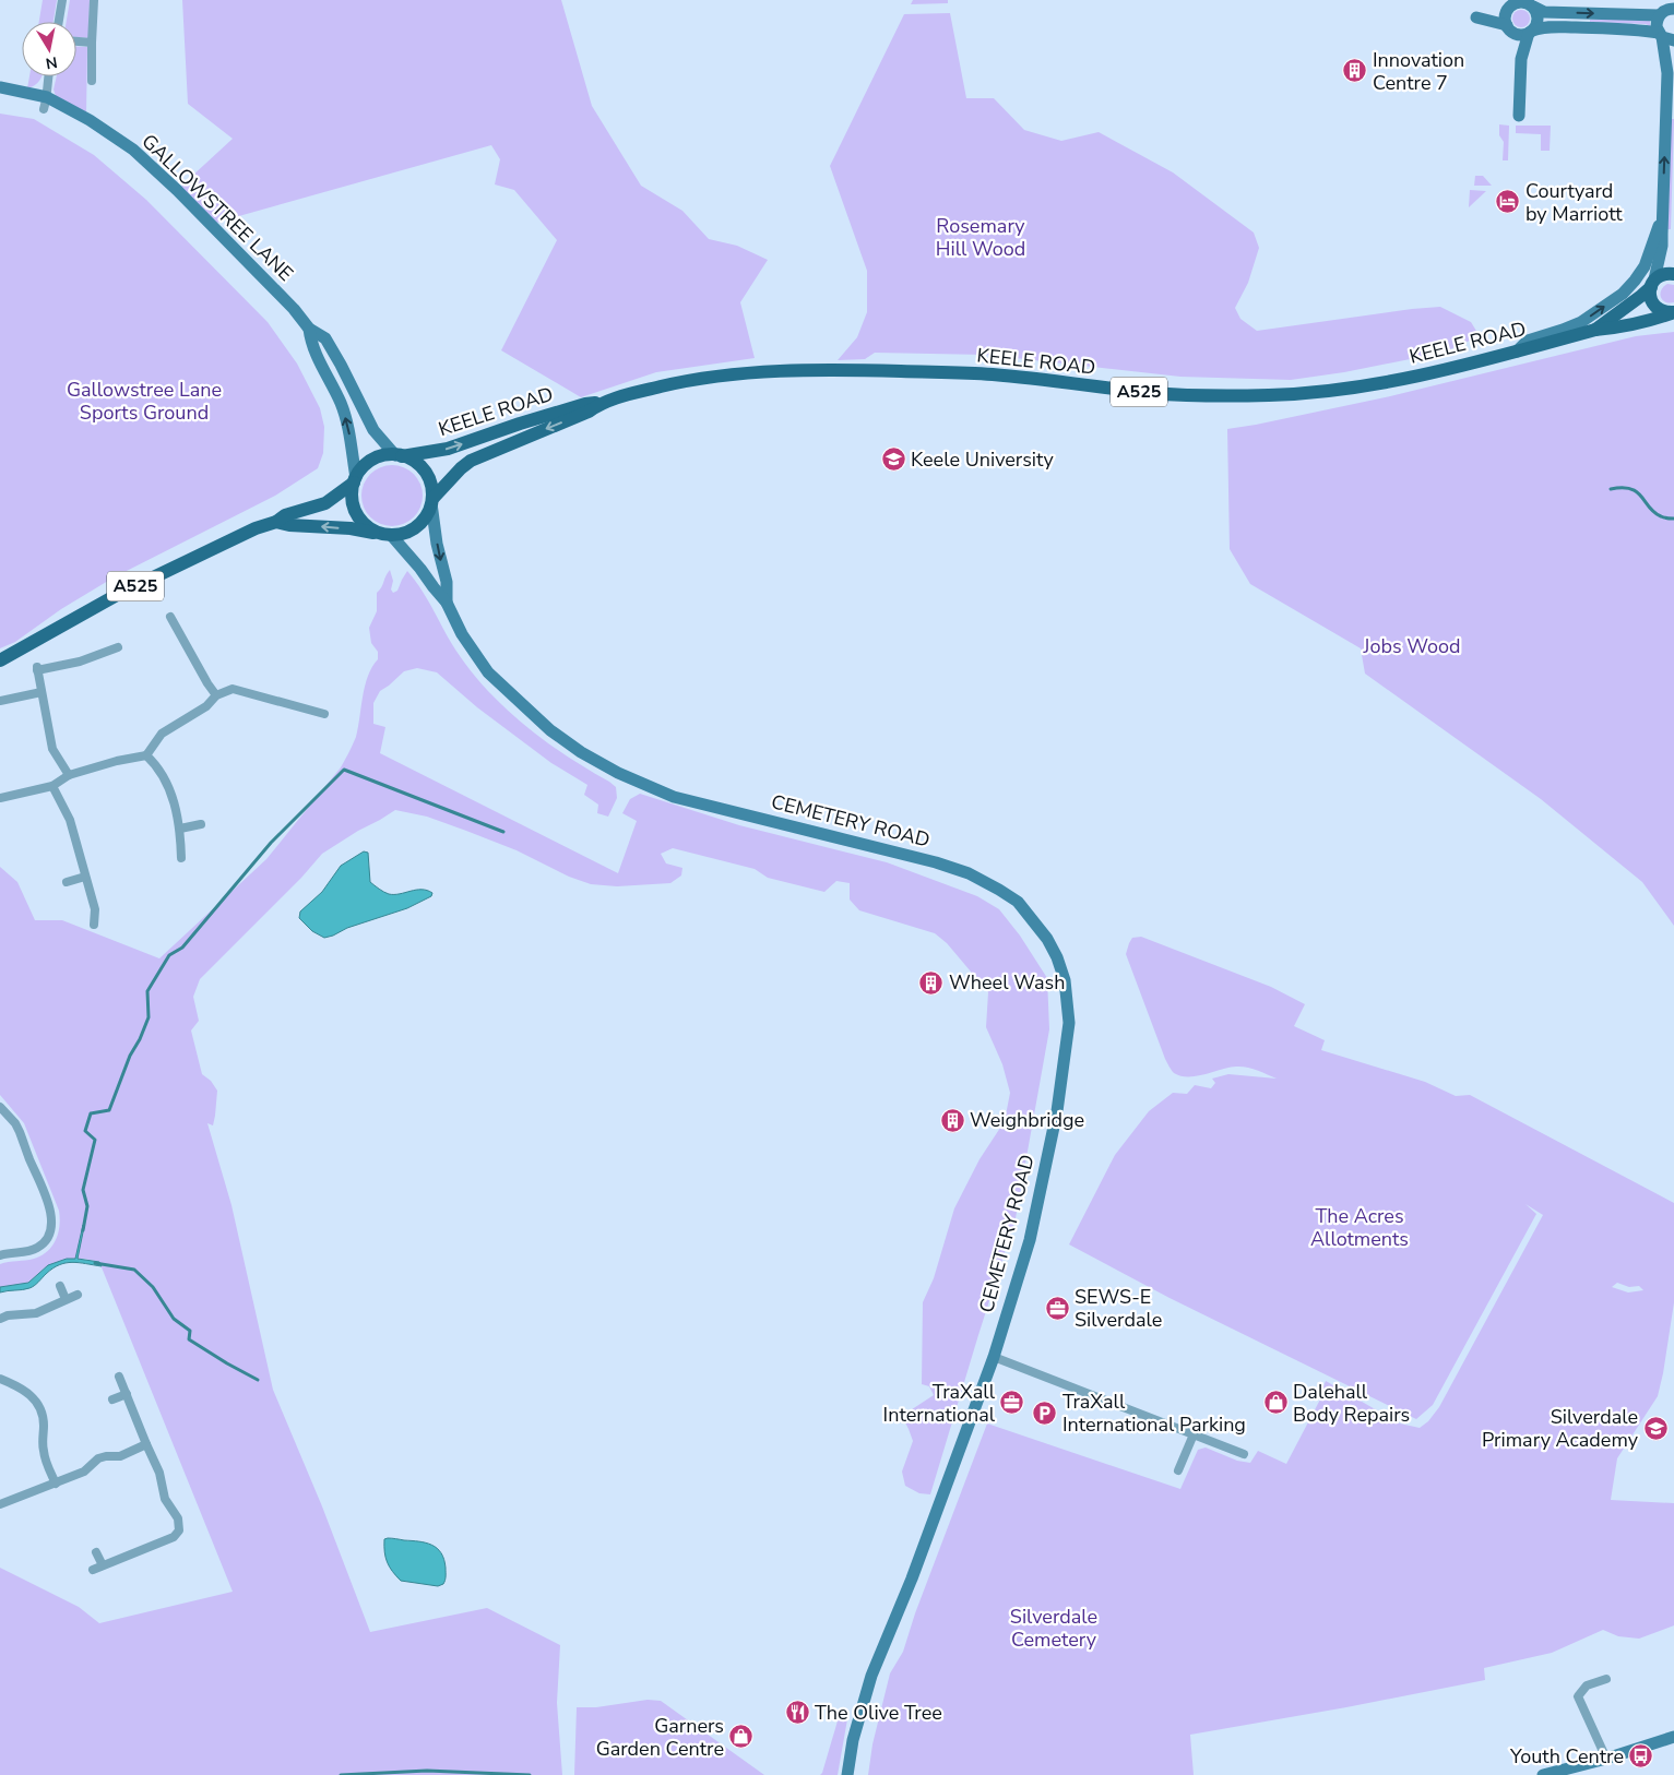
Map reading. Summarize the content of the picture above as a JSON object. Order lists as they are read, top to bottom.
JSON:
{
  "streets": {
    "main road": ["KEELE ROAD", "A525"],
    "street": ["GALLOWSTREE LANE", "CEMETERY ROAD"]
  },
  "crossings": [
    ["GALLOWSTREE LANE", "KEELE ROAD"],
    ["GALLOWSTREE LANE", "A525"],
    ["GALLOWSTREE LANE", "CEMETERY ROAD"],
    ["KEELE ROAD", "A525"],
    ["KEELE ROAD", "CEMETERY ROAD"],
    ["A525", "CEMETERY ROAD"]
  ],
  "parks": [
    "Rosemary Hill Wood",
    "Gallowstree Lane Sports Ground",
    "Jobs Wood",
    "The Acres Allotments",
    "Silverdale Cemetery"
  ],
  "places": {
    "building": ["Innovation Centre 7", "Wheel Wash", "Weighbridge"],
    "hotel": ["Courtyard by Marriott"],
    "school or university": ["Keele University", "Silverdale Primary Academy"],
    "office": ["SEWS-E Silverdale", "TraXall International"],
    "shop": ["Dalehall Body Repairs", "Garners Garden Centre"],
    "parking": ["TraXall International Parking"],
    "restaurant": ["The Olive Tree"],
    "bus stop": ["Youth Centre"]
  },
  "north": "bottom"
}
